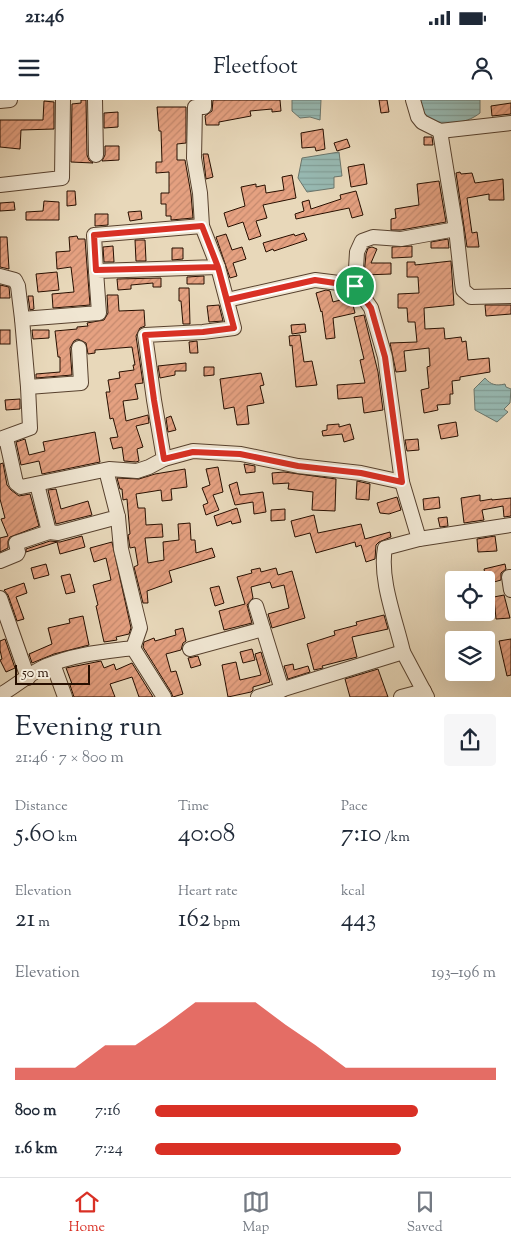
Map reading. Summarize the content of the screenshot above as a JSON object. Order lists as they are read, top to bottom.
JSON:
{
  "scale_bar": "50 m",
  "page": {
    "status": "21:46",
    "header": "Fleetfoot",
    "scale": "50 m",
    "heading": ["Evening run", "21:46 · 7 × 800 m"],
    "stats": [
      ["Distance", "5.60 km"],
      ["Time", "40:08"],
      ["Pace", "7:10 /km"],
      ["Elevation", "21 m"],
      ["Heart rate", "162 bpm"],
      ["kcal", "443"]
    ],
    "chart": ["Elevation", "193–196 m"],
    "list": [
      {
        "name": "800 m",
        "note": "7:16"
      },
      {
        "name": "1.6 km",
        "note": "7:24"
      }
    ],
    "tabs": ["Home", "Map", "Saved"]
  }
}
